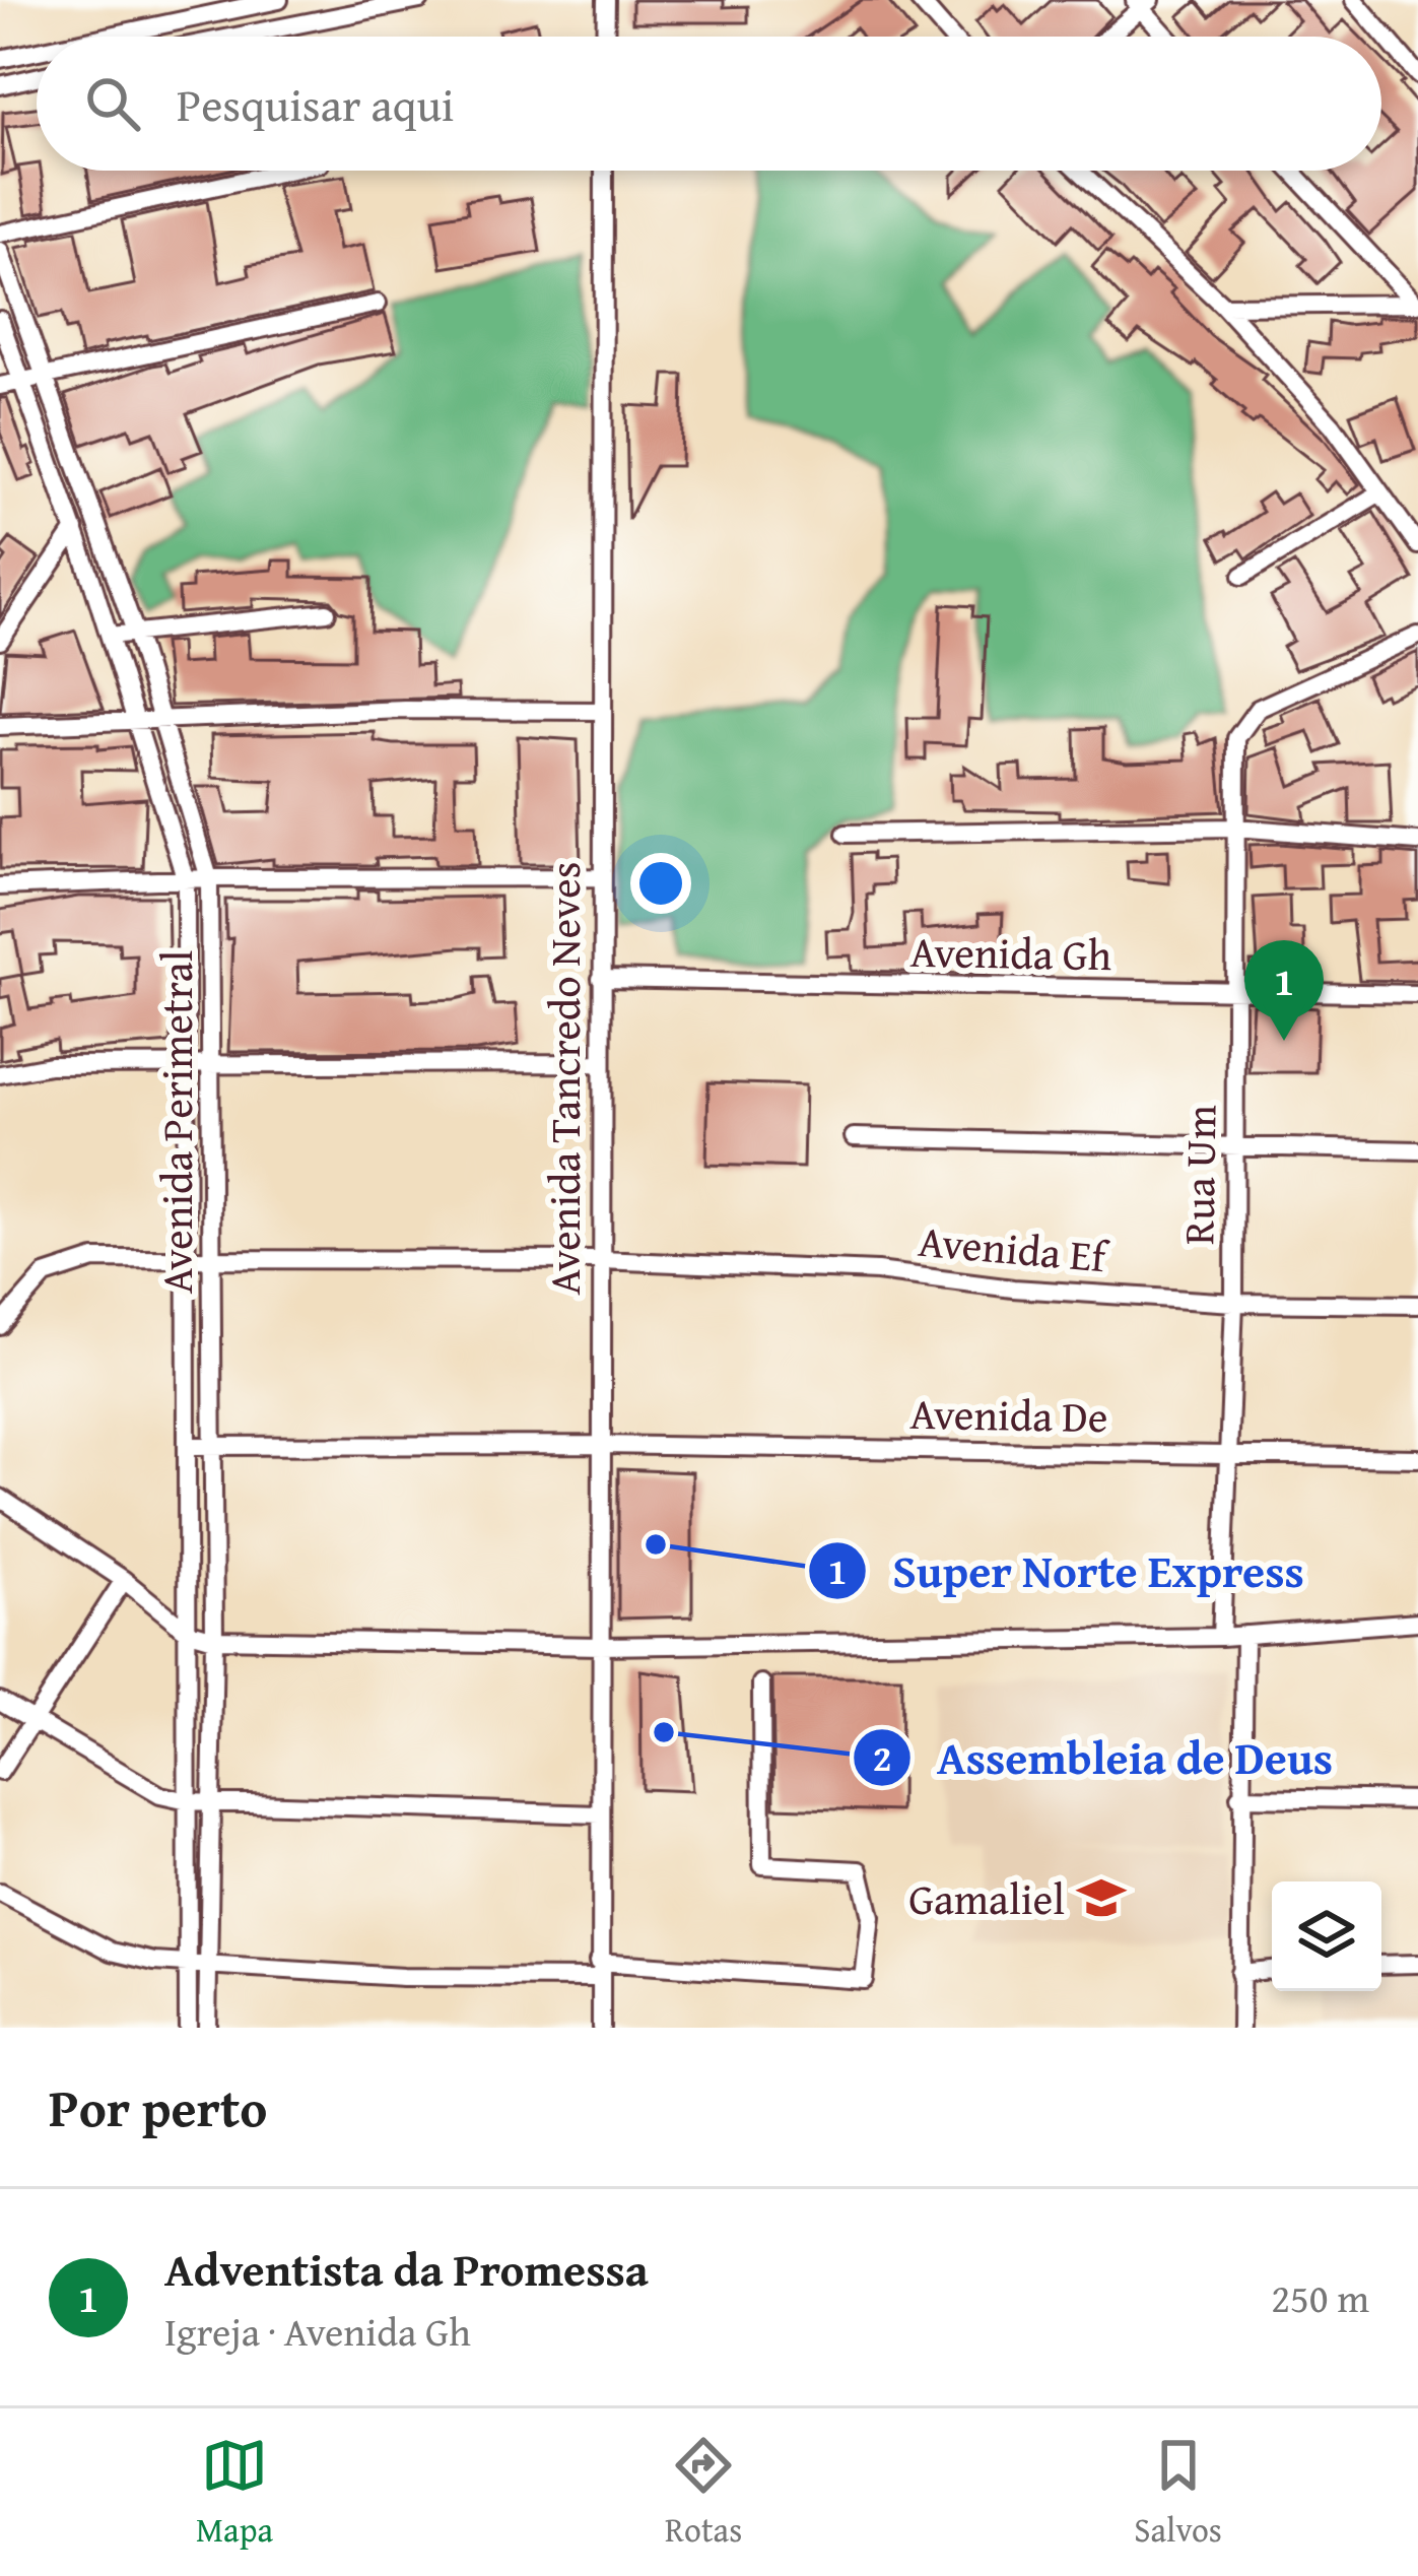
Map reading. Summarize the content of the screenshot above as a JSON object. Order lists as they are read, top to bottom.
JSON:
{
  "streets": {
    "street": [
      "Avenida Gh",
      "Avenida Tancredo Neves",
      "Avenida Perimetral",
      "Rua Um",
      "Avenida Ef",
      "Avenida De"
    ]
  },
  "crossings": [
    ["Avenida Gh", "Avenida Tancredo Neves"],
    ["Avenida Gh", "Rua Um"],
    ["Avenida Tancredo Neves", "Avenida Ef"],
    ["Avenida Tancredo Neves", "Avenida De"],
    ["Avenida Perimetral", "Avenida Ef"],
    ["Avenida Perimetral", "Avenida De"],
    ["Rua Um", "Avenida Ef"],
    ["Rua Um", "Avenida De"]
  ],
  "places": {
    "other": ["Super Norte Express", "Assembleia de Deus"],
    "school or university": ["Gamaliel"]
  },
  "page": {
    "search": "Pesquisar aqui",
    "pins": "1",
    "heading": "Por perto",
    "list": [
      {
        "mark": "1",
        "name": "Adventista da Promessa",
        "note": "Igreja · Avenida Gh",
        "value": "250 m"
      }
    ],
    "nav": ["Mapa", "Rotas", "Salvos"]
  }
}
